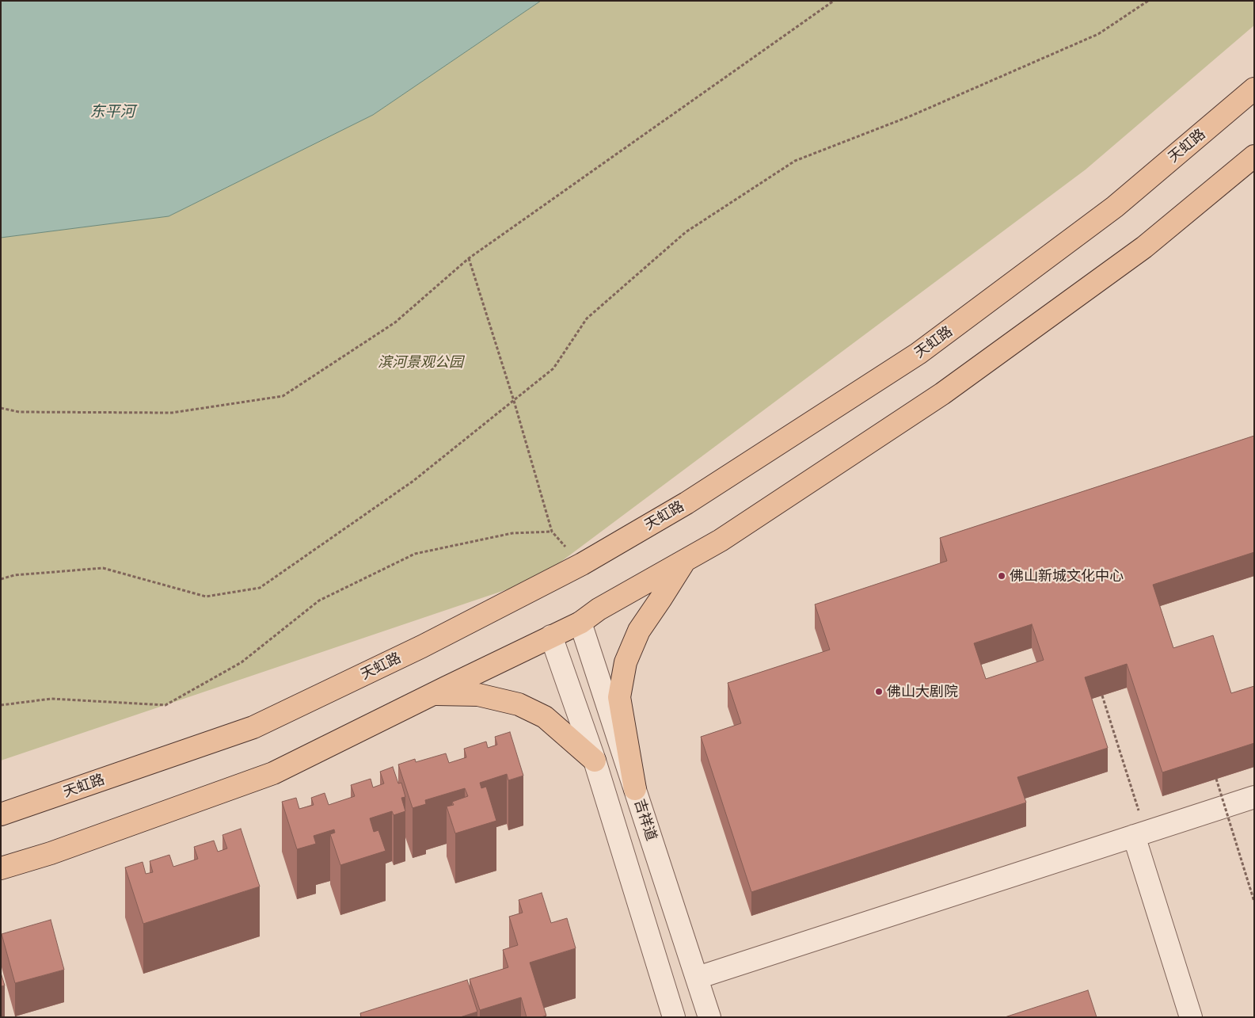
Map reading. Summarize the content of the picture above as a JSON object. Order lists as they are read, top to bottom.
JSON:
{
  "streets": {
    "main road": ["天虹路"],
    "street": ["吉祥道"]
  },
  "water": ["东平河"],
  "parks": ["滨河景观公园"],
  "places": ["佛山新城文化中心", "佛山大剧院"]
}
